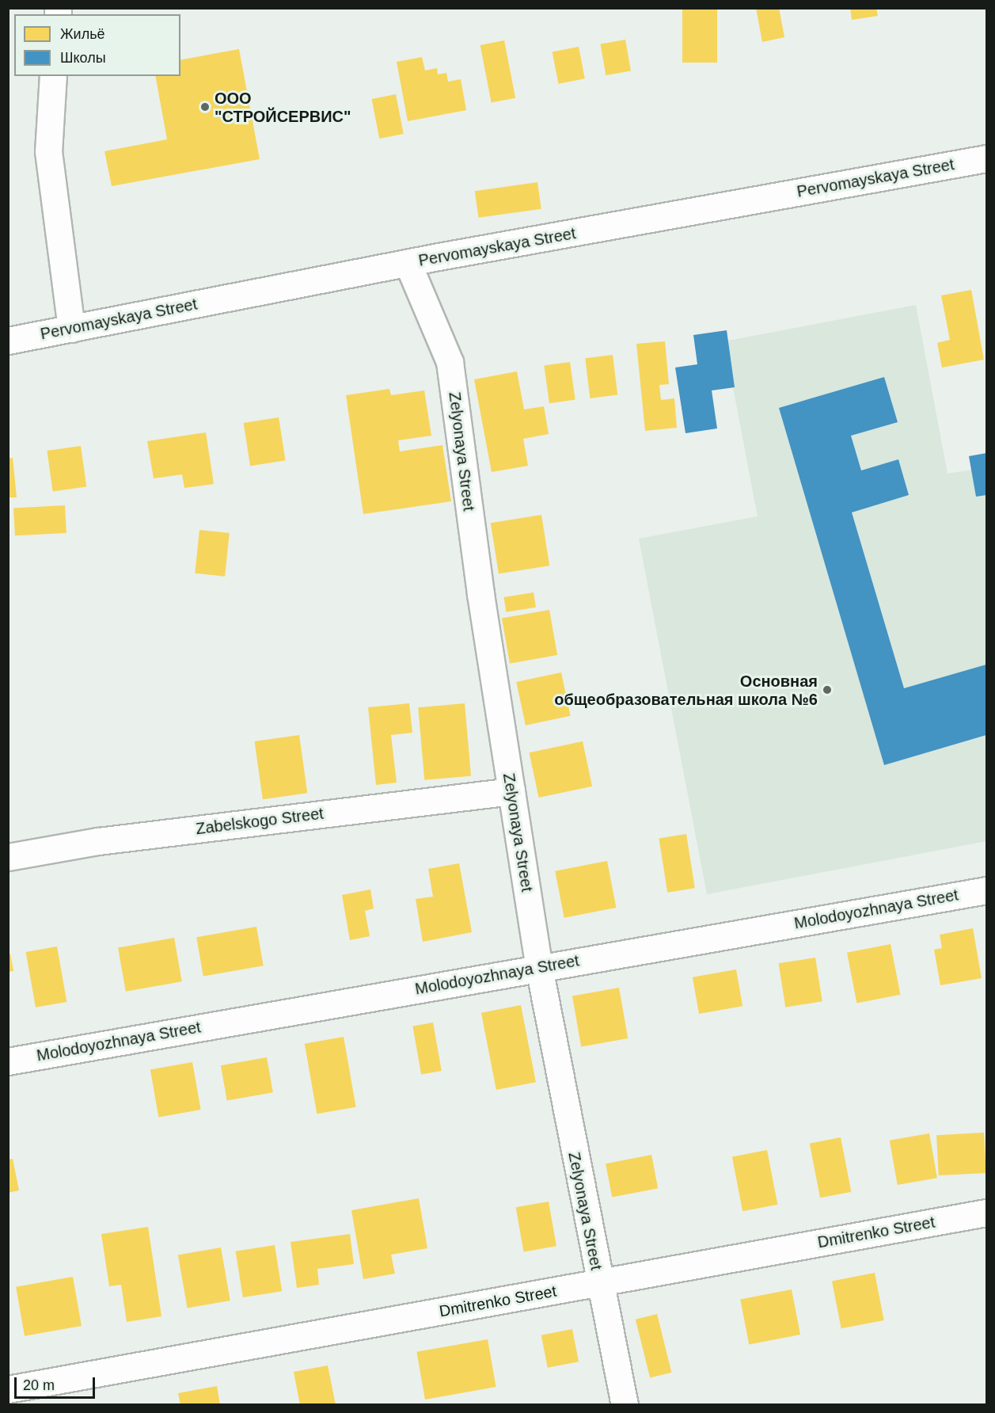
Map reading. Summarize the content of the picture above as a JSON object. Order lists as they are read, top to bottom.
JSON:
{
  "streets": {
    "street": [
      "Pervomayskaya Street",
      "Zelyonaya Street",
      "Zabelskogo Street",
      "Molodoyozhnaya Street",
      "Dmitrenko Street"
    ]
  },
  "crossings": [
    ["Pervomayskaya Street", "Zelyonaya Street"],
    ["Zelyonaya Street", "Zabelskogo Street"],
    ["Zelyonaya Street", "Molodoyozhnaya Street"],
    ["Zelyonaya Street", "Dmitrenko Street"]
  ],
  "places": ["ООО \"СТРОЙСЕРВИС\"", "Основная общеобразовательная школа №6"],
  "legend": ["Жильё", "Школы"],
  "scale_bar": "20 m"
}
